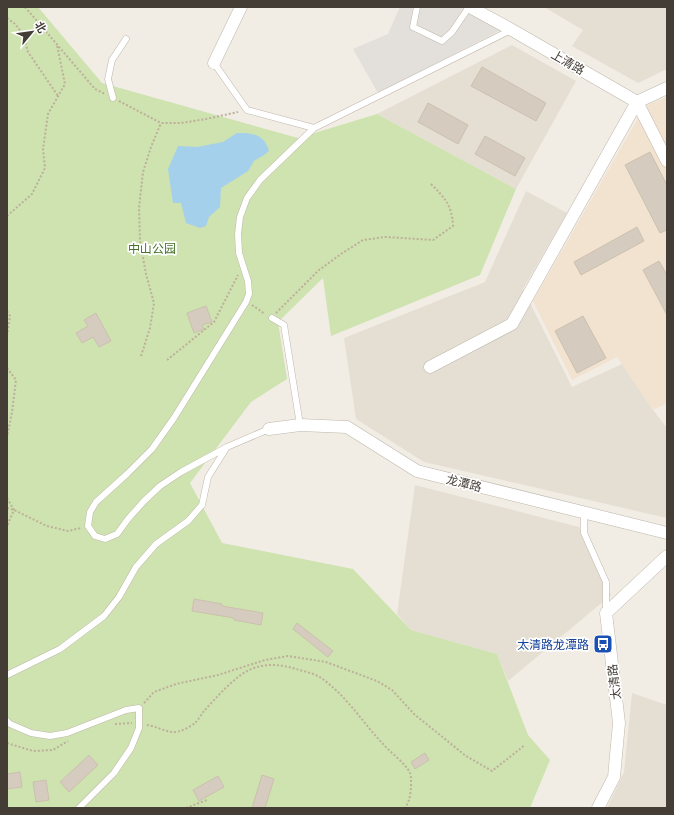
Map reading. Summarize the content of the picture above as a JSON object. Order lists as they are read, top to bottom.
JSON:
{
  "streets": {
    "street": ["上清路", "龙潭路", "太清路"]
  },
  "parks": ["中山公园"],
  "places": {
    "bus stop": ["太清路龙潭路"]
  },
  "north": "top right"
}
